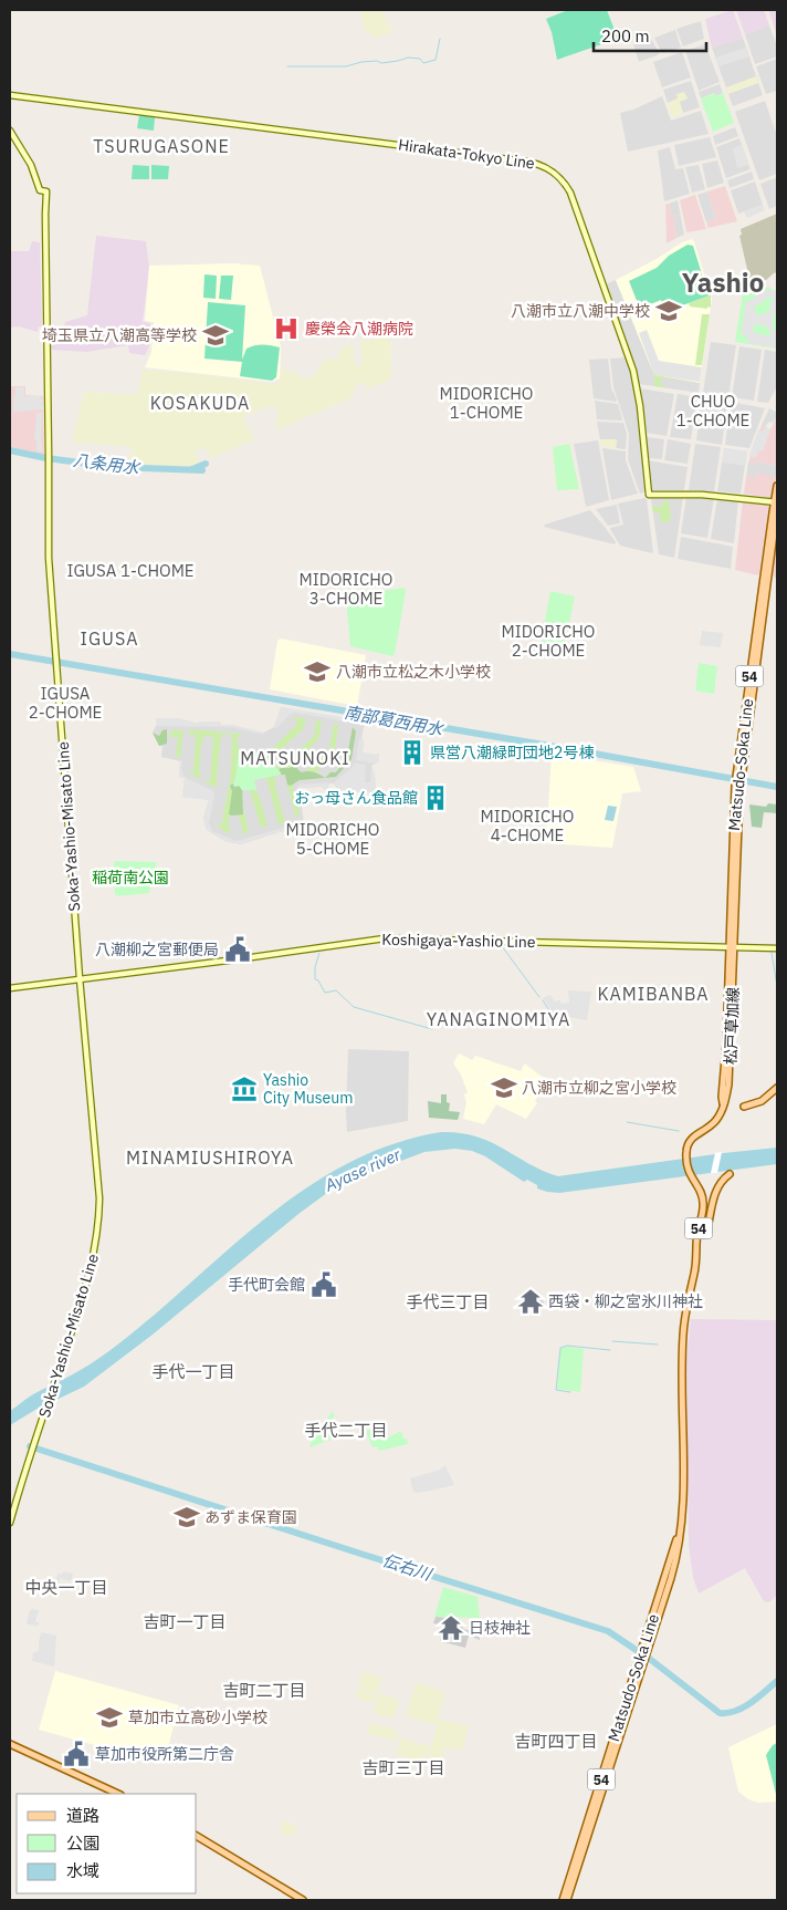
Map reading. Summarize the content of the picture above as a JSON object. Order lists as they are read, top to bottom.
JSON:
{
  "streets": {
    "main road": [
      "Hirakata-Tokyo Line",
      "54",
      "Matsudo-Soka Line",
      "Soka-Yashio-Misato Line",
      "Koshigaya-Yashio Line",
      "松戸草加線"
    ]
  },
  "crossings": [
    ["Hirakata-Tokyo Line", "Matsudo-Soka Line"],
    ["54", "Matsudo-Soka Line"],
    ["54", "松戸草加線"],
    ["Matsudo-Soka Line", "Koshigaya-Yashio Line"],
    ["Matsudo-Soka Line", "松戸草加線"],
    ["Soka-Yashio-Misato Line", "Koshigaya-Yashio Line"],
    ["Koshigaya-Yashio Line", "松戸草加線"]
  ],
  "districts": [
    "TSURUGASONE",
    "Yashio",
    "MIDORICHO 1-CHOME",
    "CHUO 1-CHOME",
    "KOSAKUDA",
    "IGUSA 1-CHOME",
    "MIDORICHO 3-CHOME",
    "MIDORICHO 2-CHOME",
    "IGUSA",
    "IGUSA 2-CHOME",
    "MATSUNOKI",
    "MIDORICHO 4-CHOME",
    "MIDORICHO 5-CHOME",
    "KAMIBANBA",
    "YANAGINOMIYA",
    "MINAMIUSHIROYA",
    "手代三丁目",
    "手代一丁目",
    "手代二丁目",
    "中央一丁目",
    "吉町一丁目",
    "吉町二丁目",
    "吉町四丁目",
    "吉町三丁目"
  ],
  "water": [
    "八条用水",
    "南部葛西用水",
    "Ayase river",
    "伝右川"
  ],
  "parks": ["稲荷南公園"],
  "places": {
    "school or university": [
      "八潮市立八潮中学校",
      "埼玉県立八潮高等学校",
      "八潮市立松之木小学校",
      "八潮市立柳之宮小学校",
      "あずま保育園",
      "草加市立高砂小学校"
    ],
    "hospital": ["慶榮会八潮病院"],
    "building": ["県営八潮緑町団地2号棟", "おっ母さん食品館"],
    "public building": ["八潮柳之宮郵便局", "手代町会館", "草加市役所第二庁舎"],
    "museum": ["Yashio City Museum"],
    "temple": ["西袋・柳之宮氷川神社", "日枝神社"]
  },
  "legend": ["道路", "公園", "水域"],
  "scale_bar": "200 m"
}
